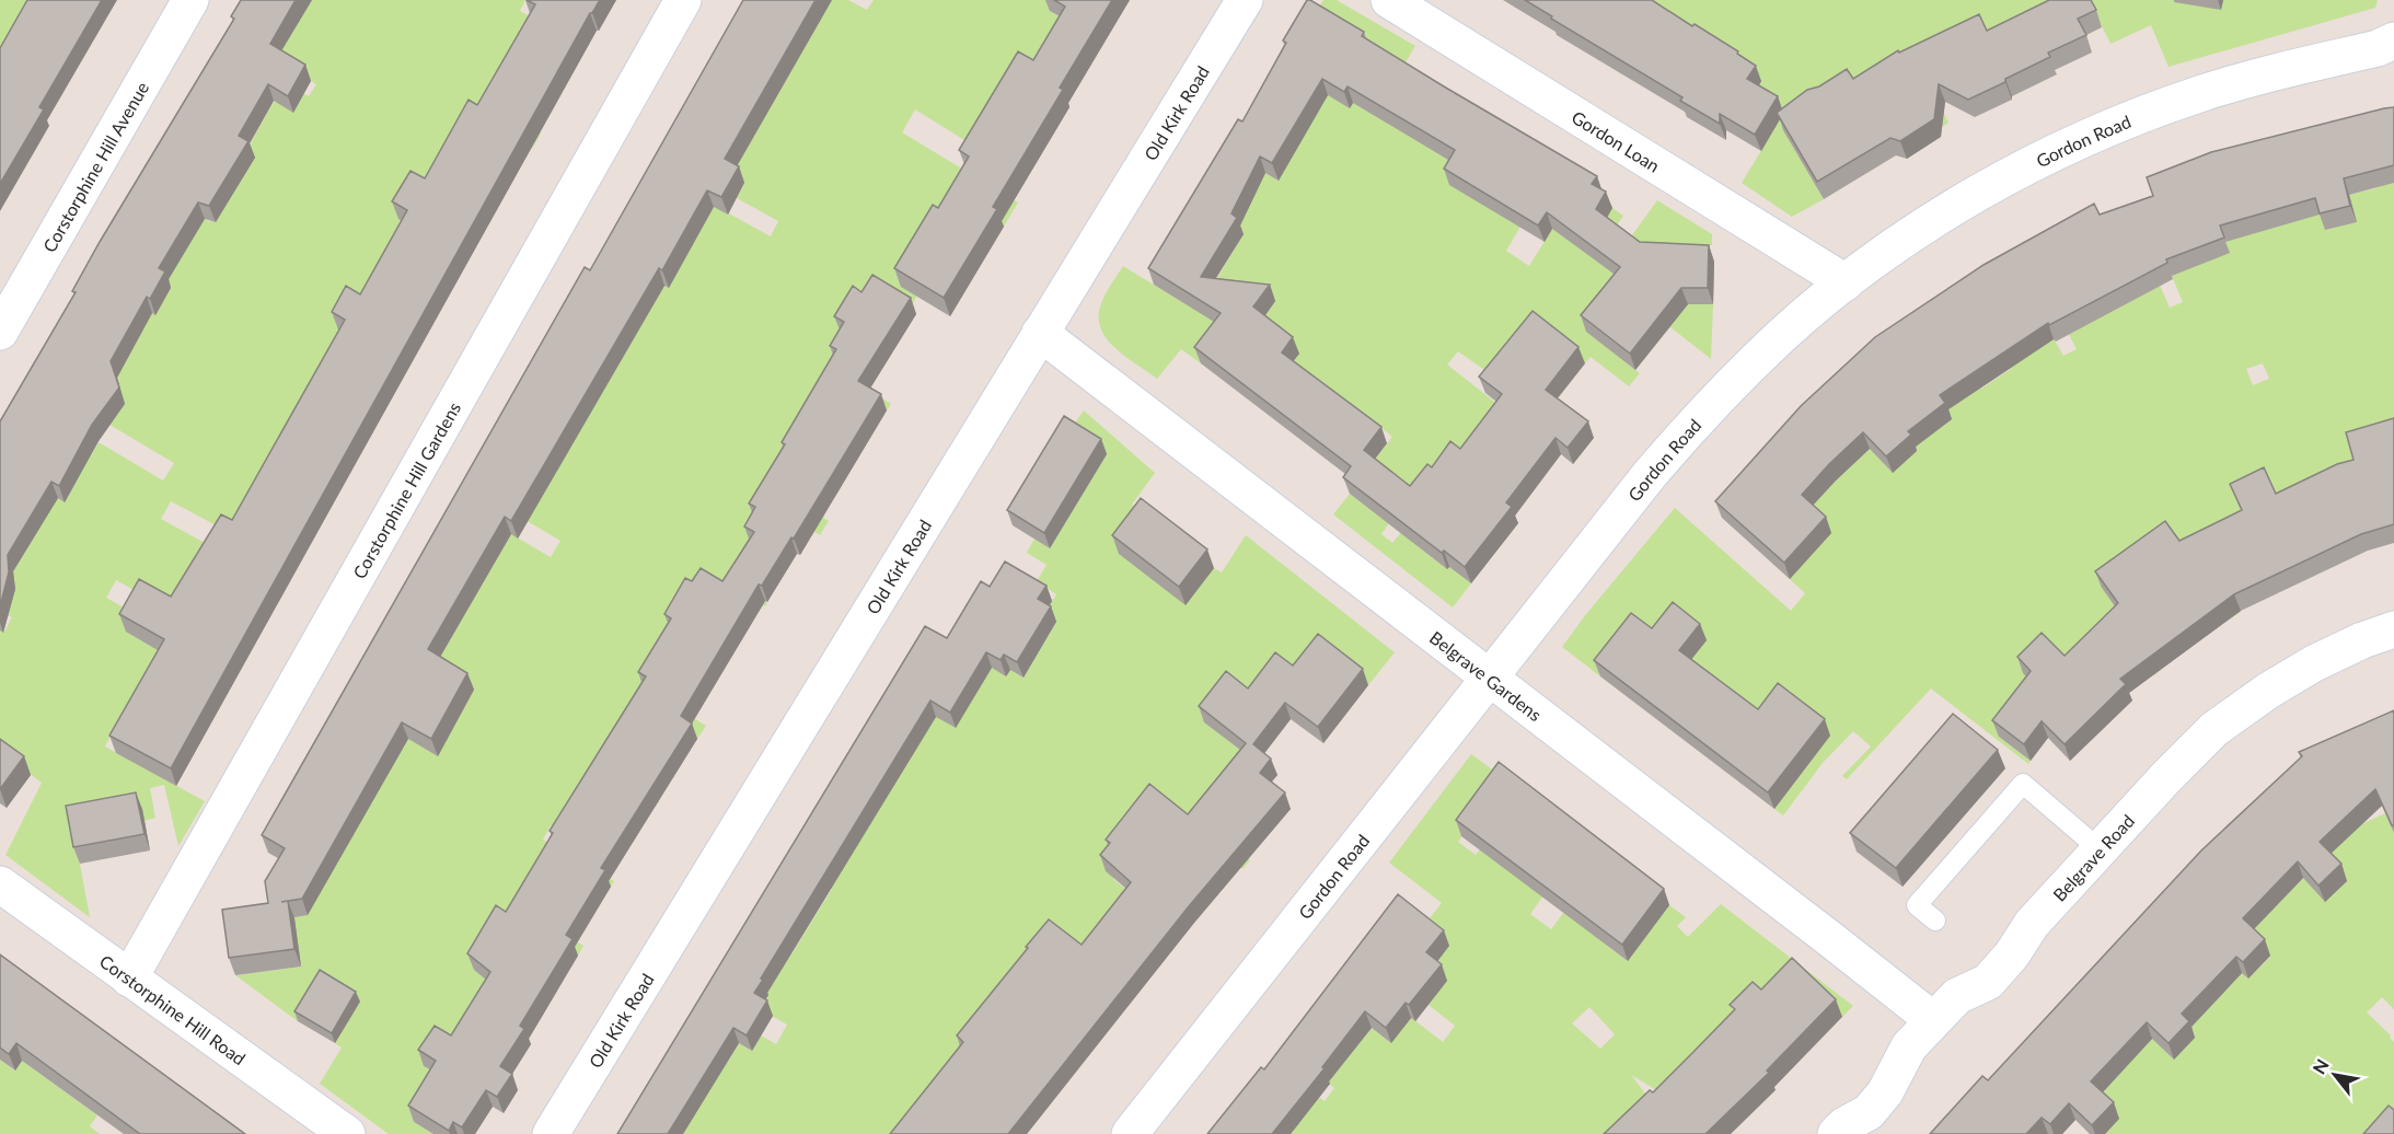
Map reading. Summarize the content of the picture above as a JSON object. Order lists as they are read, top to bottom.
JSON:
{
  "streets": {
    "street": [
      "Old Kirk Road",
      "Gordon Loan",
      "Gordon Road",
      "Corstorphine Hill Avenue",
      "Corstorphine Hill Gardens",
      "Belgrave Gardens",
      "Belgrave Road",
      "Corstorphine Hill Road"
    ]
  },
  "crossings": [
    ["Old Kirk Road", "Belgrave Gardens"],
    ["Gordon Loan", "Gordon Road"],
    ["Gordon Road", "Belgrave Gardens"],
    ["Corstorphine Hill Gardens", "Corstorphine Hill Road"],
    ["Belgrave Gardens", "Belgrave Road"]
  ],
  "north": "top left"
}
